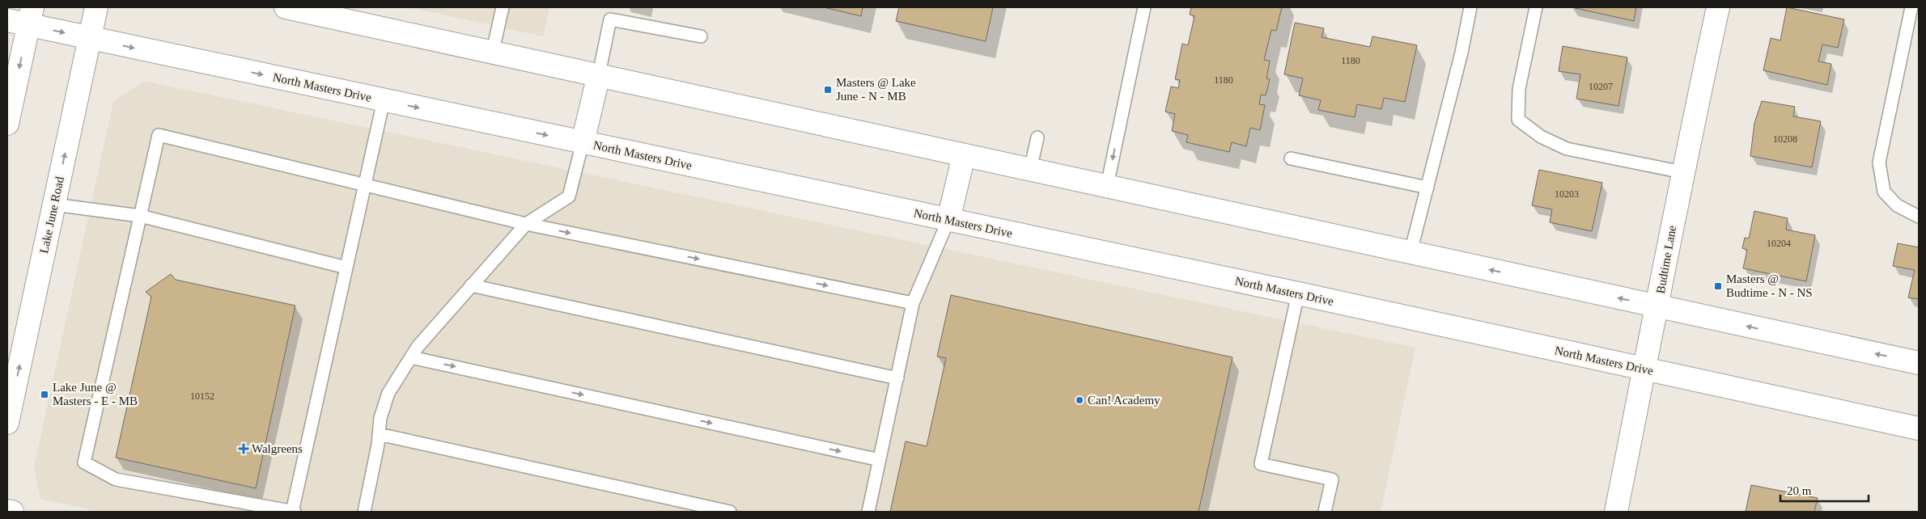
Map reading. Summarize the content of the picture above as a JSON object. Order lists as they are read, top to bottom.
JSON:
{
  "streets": {
    "main road": ["North Masters Drive", "Lake June Road", "Budtime Lane"]
  },
  "crossings": [
    ["North Masters Drive", "Lake June Road"],
    ["North Masters Drive", "Budtime Lane"]
  ],
  "one_way": ["Lake June Road"],
  "places": {
    "transit": ["Masters @ Lake June - N - MB", "Masters @ Budtime - N - NS", "Lake June @ Masters - E - MB"],
    "other": ["Can! Academy"],
    "health": ["Walgreens"]
  },
  "house_numbers": [
    "1180",
    "1180",
    "10207",
    "10208",
    "10203",
    "10204",
    "10152"
  ],
  "scale_bar": "20 m"
}
